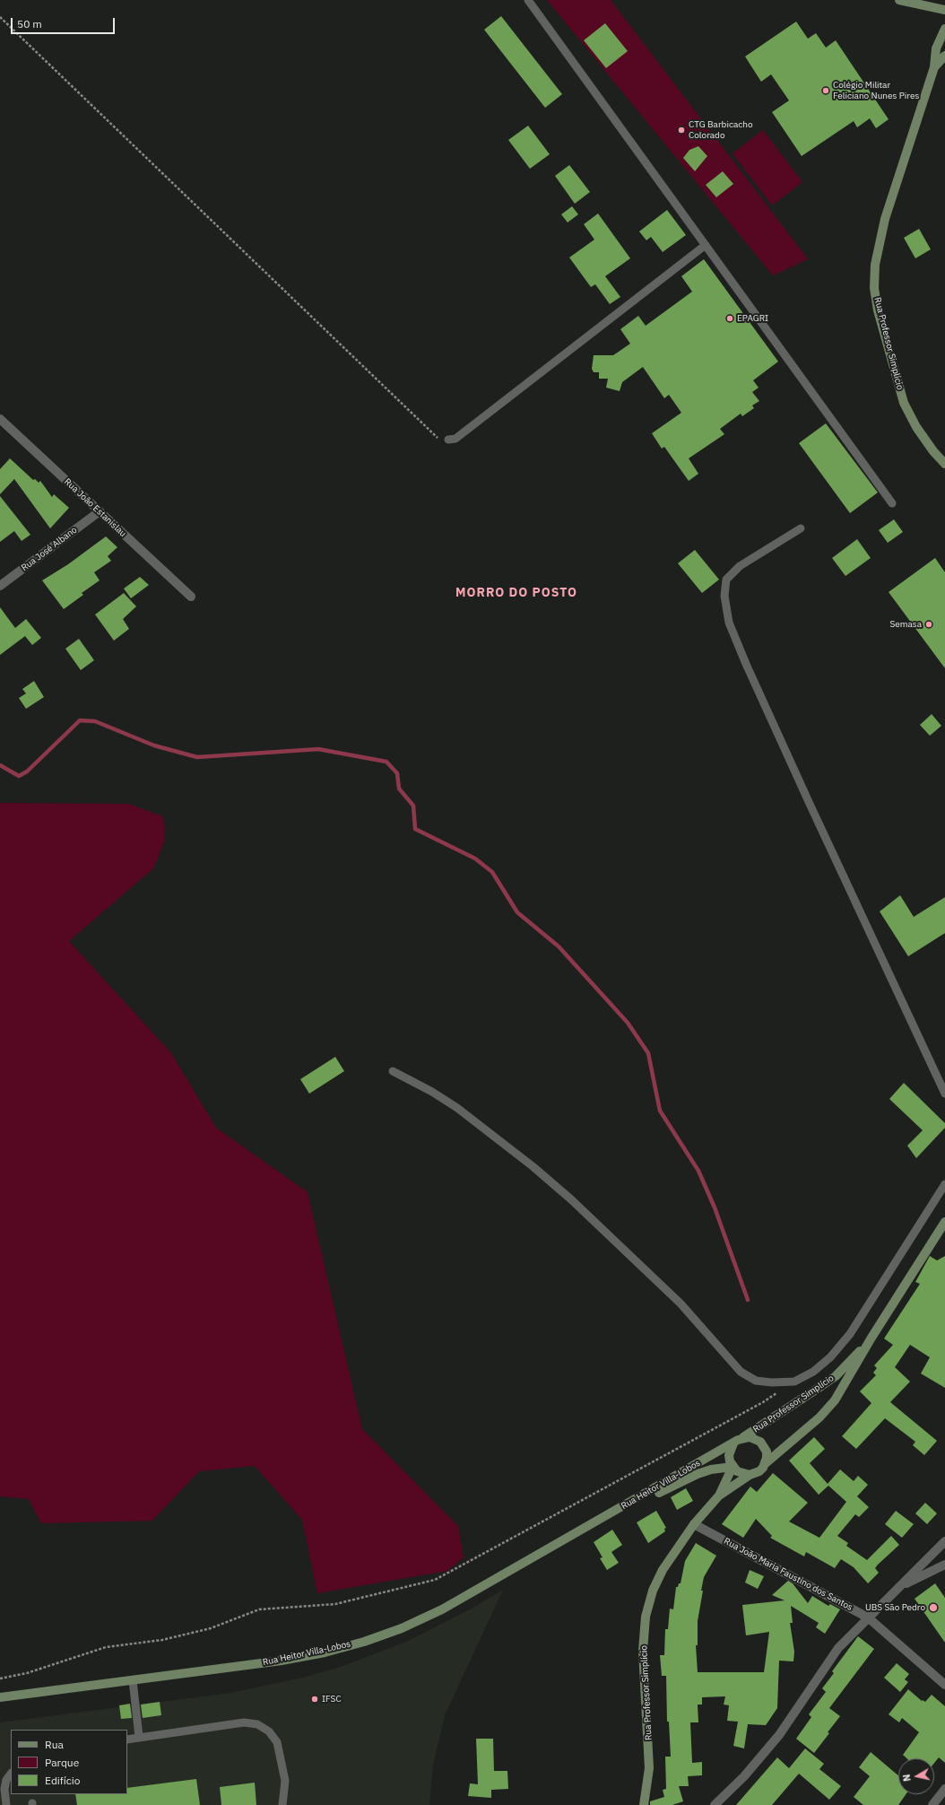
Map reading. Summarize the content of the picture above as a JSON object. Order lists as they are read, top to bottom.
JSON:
{
  "streets": {
    "street": [
      "Rua Professor Simplício",
      "Rua João Estanislau",
      "Rua José Albano",
      "Rua Heitor Villa-Lobos",
      "Rua João Maria Faustino dos Santos"
    ]
  },
  "crossings": [
    ["Rua Professor Simplício", "Rua Heitor Villa-Lobos"],
    ["Rua Professor Simplício", "Rua João Maria Faustino dos Santos"],
    ["Rua João Estanislau", "Rua José Albano"]
  ],
  "districts": ["MORRO DO POSTO"],
  "places": [
    "Colégio Militar Feliciano Nunes Pires",
    "CTG Barbicacho Colorado",
    "EPAGRI",
    "Semasa",
    "UBS São Pedro",
    "IFSC"
  ],
  "legend": ["Rua", "Parque", "Edifício"],
  "scale_bar": "50 m",
  "north": "left"
}
